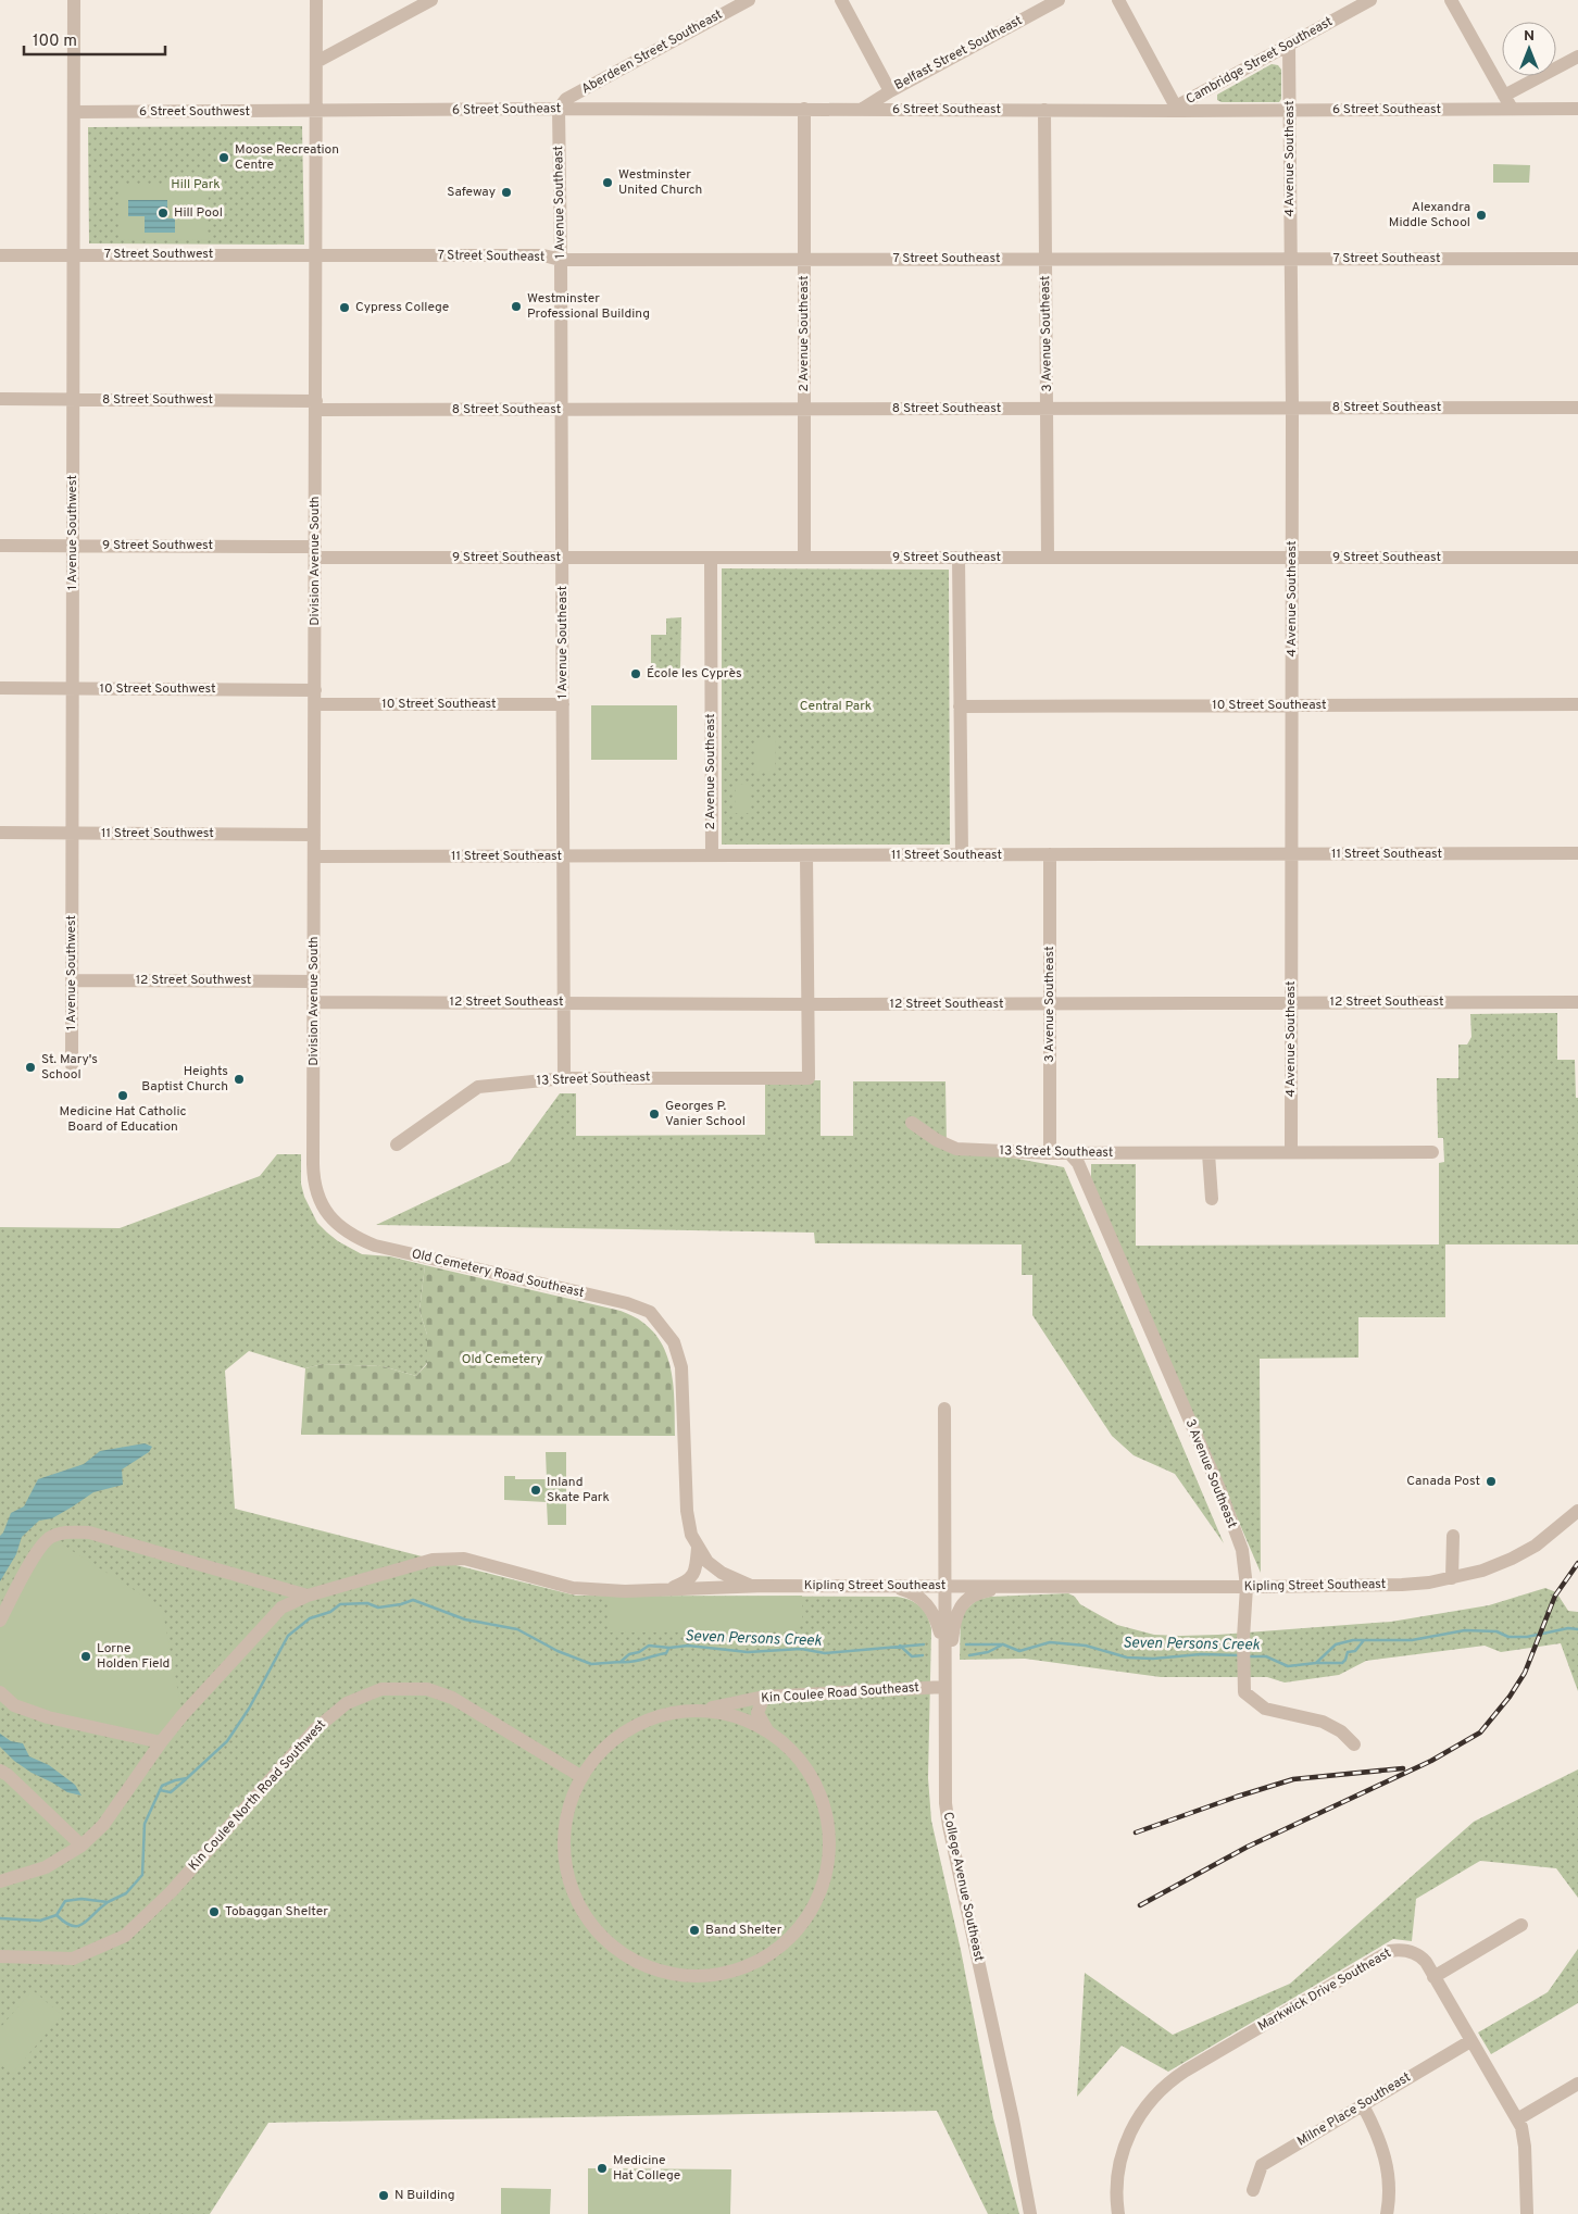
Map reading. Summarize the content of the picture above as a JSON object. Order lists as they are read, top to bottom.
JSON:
{
  "streets": {
    "street": [
      "Aberdeen Street Southeast",
      "Belfast Street Southeast",
      "Cambridge Street Southeast",
      "6 Street Southeast",
      "6 Street Southwest",
      "4 Avenue Southeast",
      "1 Avenue Southeast",
      "7 Street Southwest",
      "7 Street Southeast",
      "2 Avenue Southeast",
      "3 Avenue Southeast",
      "8 Street Southwest",
      "8 Street Southeast",
      "1 Avenue Southwest",
      "9 Street Southwest",
      "9 Street Southeast",
      "Division Avenue South",
      "10 Street Southwest",
      "10 Street Southeast",
      "11 Street Southwest",
      "11 Street Southeast",
      "12 Street Southwest",
      "12 Street Southeast",
      "13 Street Southeast",
      "Old Cemetery Road Southeast",
      "Kipling Street Southeast",
      "Kin Coulee Road Southeast",
      "Kin Coulee North Road Southwest",
      "College Avenue Southeast",
      "Markwick Drive Southeast",
      "Milne Place Southeast"
    ]
  },
  "crossings": [
    ["Aberdeen Street Southeast", "6 Street Southeast"],
    ["Aberdeen Street Southeast", "1 Avenue Southeast"],
    ["Belfast Street Southeast", "6 Street Southeast"],
    ["Cambridge Street Southeast", "6 Street Southeast"],
    ["Cambridge Street Southeast", "4 Avenue Southeast"],
    ["6 Street Southeast", "6 Street Southwest"],
    ["6 Street Southeast", "4 Avenue Southeast"],
    ["6 Street Southeast", "1 Avenue Southeast"],
    ["6 Street Southeast", "2 Avenue Southeast"],
    ["6 Street Southeast", "3 Avenue Southeast"],
    ["6 Street Southeast", "Division Avenue South"],
    ["6 Street Southwest", "1 Avenue Southwest"],
    ["6 Street Southwest", "Division Avenue South"],
    ["4 Avenue Southeast", "7 Street Southeast"],
    ["4 Avenue Southeast", "8 Street Southeast"],
    ["4 Avenue Southeast", "9 Street Southeast"],
    ["4 Avenue Southeast", "10 Street Southeast"],
    ["4 Avenue Southeast", "11 Street Southeast"],
    ["4 Avenue Southeast", "12 Street Southeast"],
    ["4 Avenue Southeast", "13 Street Southeast"],
    ["1 Avenue Southeast", "7 Street Southeast"],
    ["1 Avenue Southeast", "8 Street Southeast"],
    ["1 Avenue Southeast", "9 Street Southeast"],
    ["1 Avenue Southeast", "10 Street Southeast"],
    ["1 Avenue Southeast", "11 Street Southeast"],
    ["1 Avenue Southeast", "12 Street Southeast"],
    ["1 Avenue Southeast", "13 Street Southeast"],
    ["7 Street Southwest", "7 Street Southeast"],
    ["7 Street Southwest", "1 Avenue Southwest"],
    ["7 Street Southwest", "Division Avenue South"],
    ["7 Street Southeast", "2 Avenue Southeast"],
    ["7 Street Southeast", "3 Avenue Southeast"],
    ["7 Street Southeast", "Division Avenue South"],
    ["2 Avenue Southeast", "8 Street Southeast"],
    ["2 Avenue Southeast", "9 Street Southeast"],
    ["2 Avenue Southeast", "11 Street Southeast"],
    ["3 Avenue Southeast", "8 Street Southeast"],
    ["3 Avenue Southeast", "9 Street Southeast"],
    ["3 Avenue Southeast", "11 Street Southeast"],
    ["3 Avenue Southeast", "12 Street Southeast"],
    ["3 Avenue Southeast", "13 Street Southeast"],
    ["3 Avenue Southeast", "Kipling Street Southeast"],
    ["8 Street Southwest", "8 Street Southeast"],
    ["8 Street Southwest", "1 Avenue Southwest"],
    ["8 Street Southwest", "Division Avenue South"],
    ["8 Street Southeast", "Division Avenue South"],
    ["1 Avenue Southwest", "9 Street Southwest"],
    ["1 Avenue Southwest", "10 Street Southwest"],
    ["1 Avenue Southwest", "11 Street Southwest"],
    ["1 Avenue Southwest", "12 Street Southwest"],
    ["9 Street Southwest", "9 Street Southeast"],
    ["9 Street Southwest", "Division Avenue South"],
    ["9 Street Southeast", "Division Avenue South"],
    ["Division Avenue South", "10 Street Southwest"],
    ["Division Avenue South", "10 Street Southeast"],
    ["Division Avenue South", "11 Street Southwest"],
    ["Division Avenue South", "11 Street Southeast"],
    ["Division Avenue South", "12 Street Southwest"],
    ["Division Avenue South", "12 Street Southeast"],
    ["Division Avenue South", "Old Cemetery Road Southeast"],
    ["12 Street Southeast", "13 Street Southeast"],
    ["Kipling Street Southeast", "College Avenue Southeast"],
    ["Kin Coulee Road Southeast", "College Avenue Southeast"],
    ["Markwick Drive Southeast", "Milne Place Southeast"]
  ],
  "water": ["Seven Persons Creek"],
  "parks": ["Hill Park", "Central Park", "Old Cemetery"],
  "places": [
    "Moose Recreation Centre",
    "Westminster United Church",
    "Safeway",
    "Hill Pool",
    "Alexandra Middle School",
    "Westminster Professional Building",
    "Cypress College",
    "École les Cyprès",
    "St. Mary's School",
    "Heights Baptist Church",
    "Medicine Hat Catholic Board of Education",
    "Georges P. Vanier School",
    "Canada Post",
    "Inland Skate Park",
    "Lorne Holden Field",
    "Tobaggan Shelter",
    "Band Shelter",
    "Medicine Hat College",
    "N Building"
  ],
  "scale_bar": "100 m",
  "north": "top"
}
